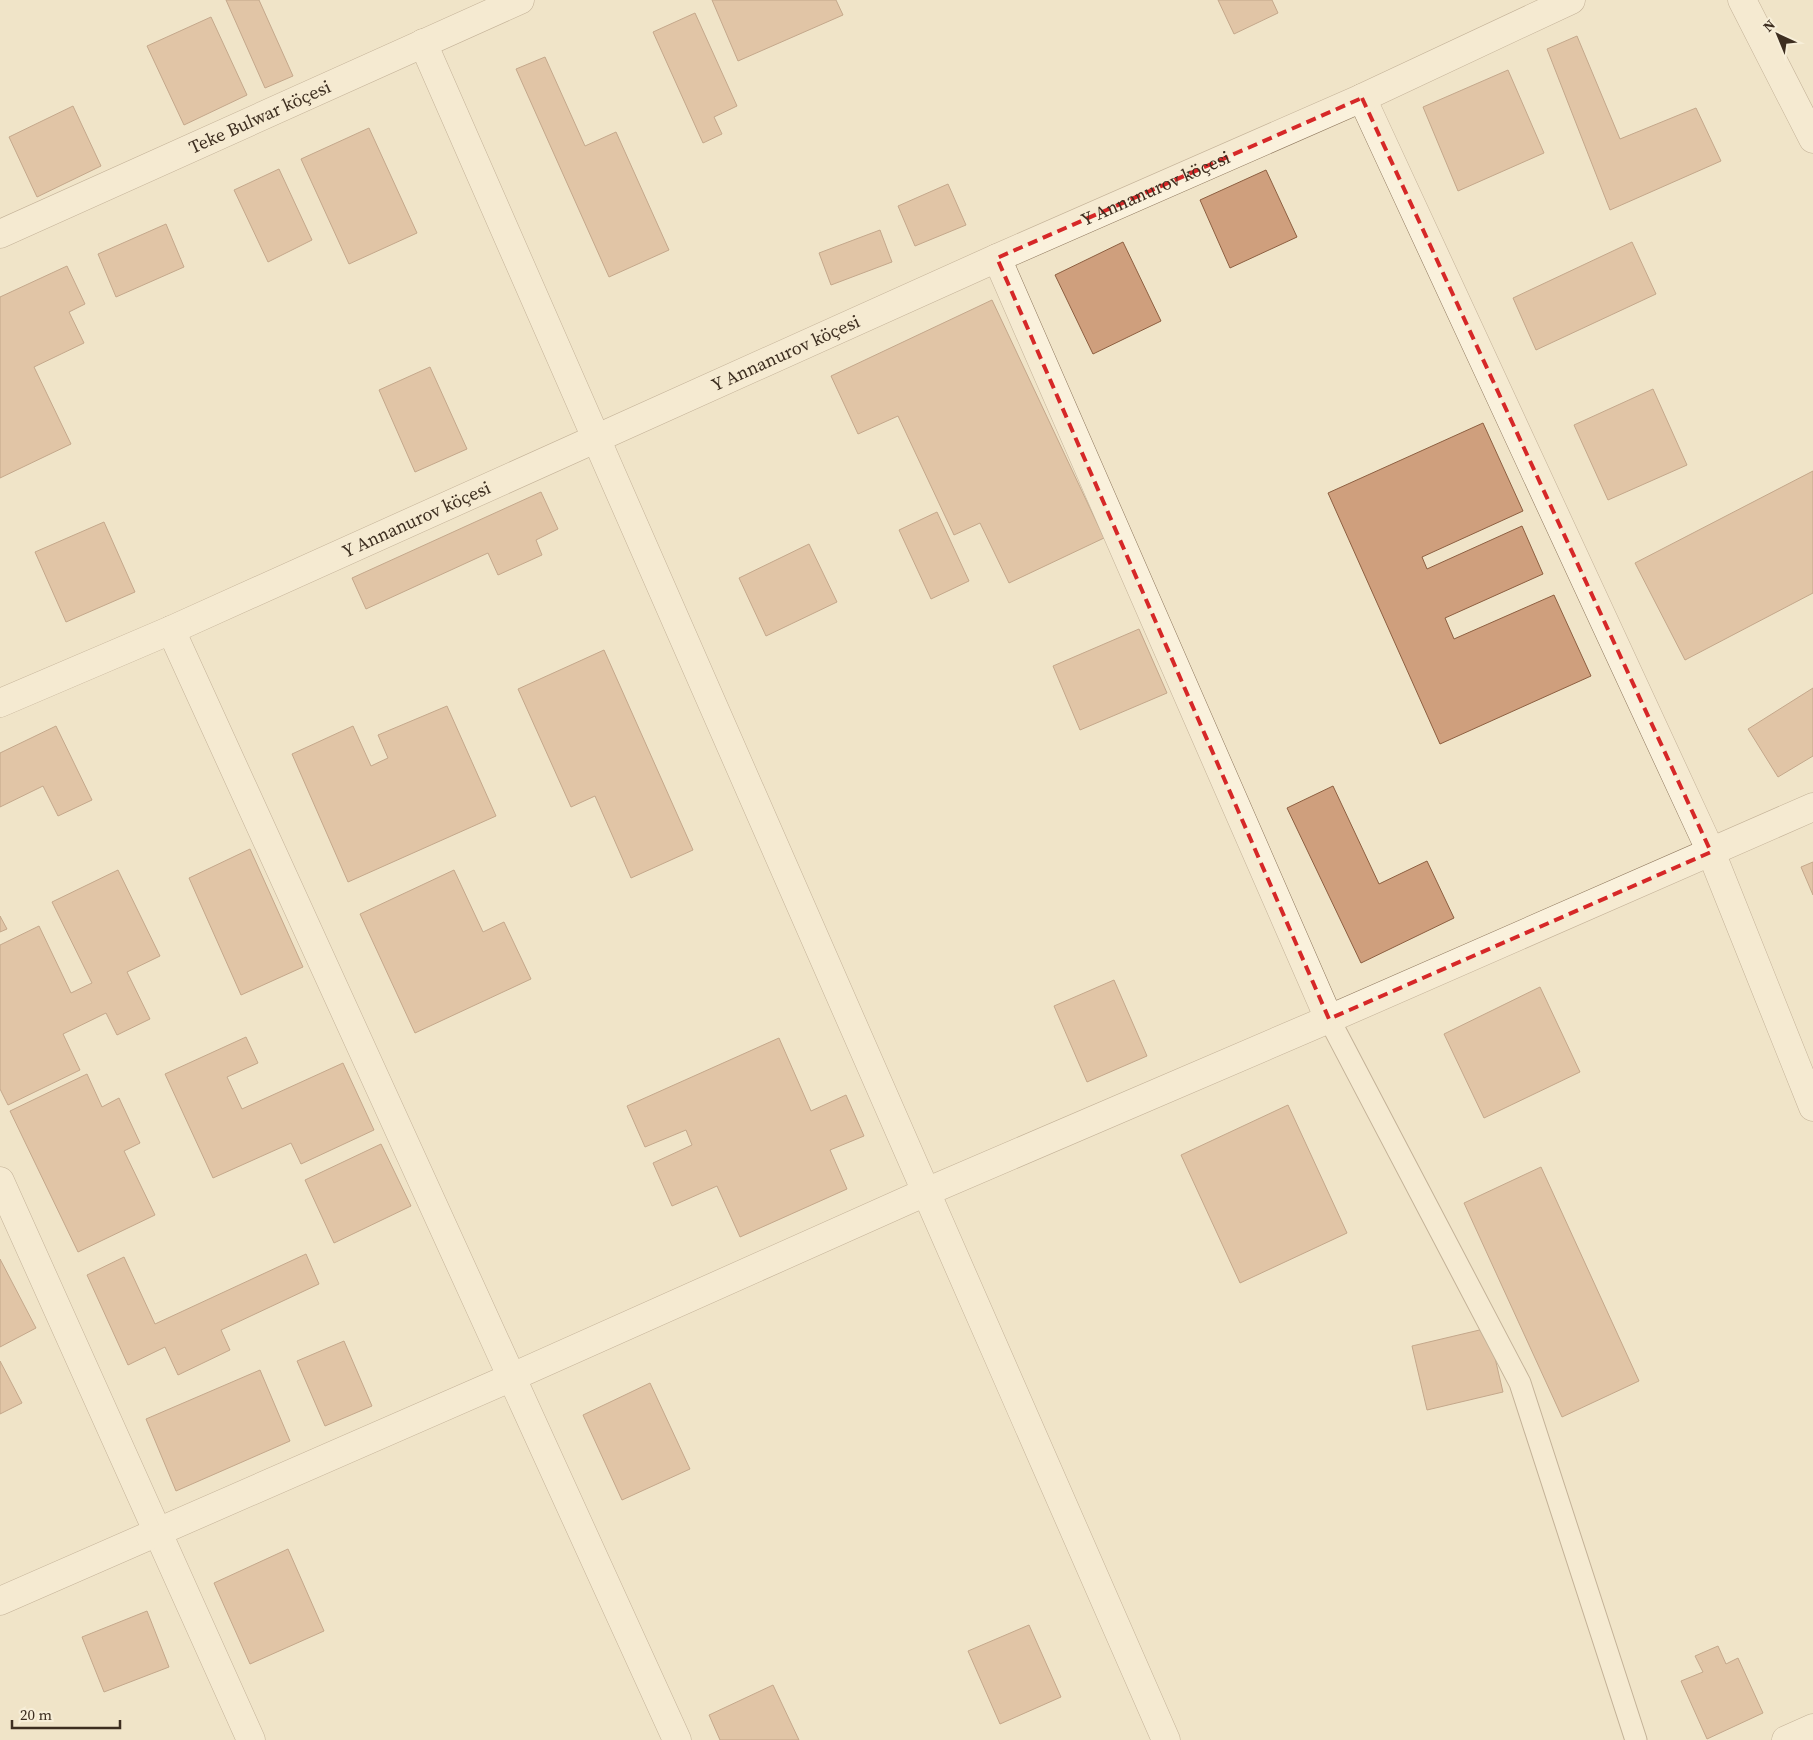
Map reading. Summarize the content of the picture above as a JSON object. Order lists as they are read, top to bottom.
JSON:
{
  "streets": {
    "street": ["Teke Bulwar köçesi", "Y Annanurov köçesi"]
  },
  "scale_bar": "20 m",
  "north": "top left"
}
